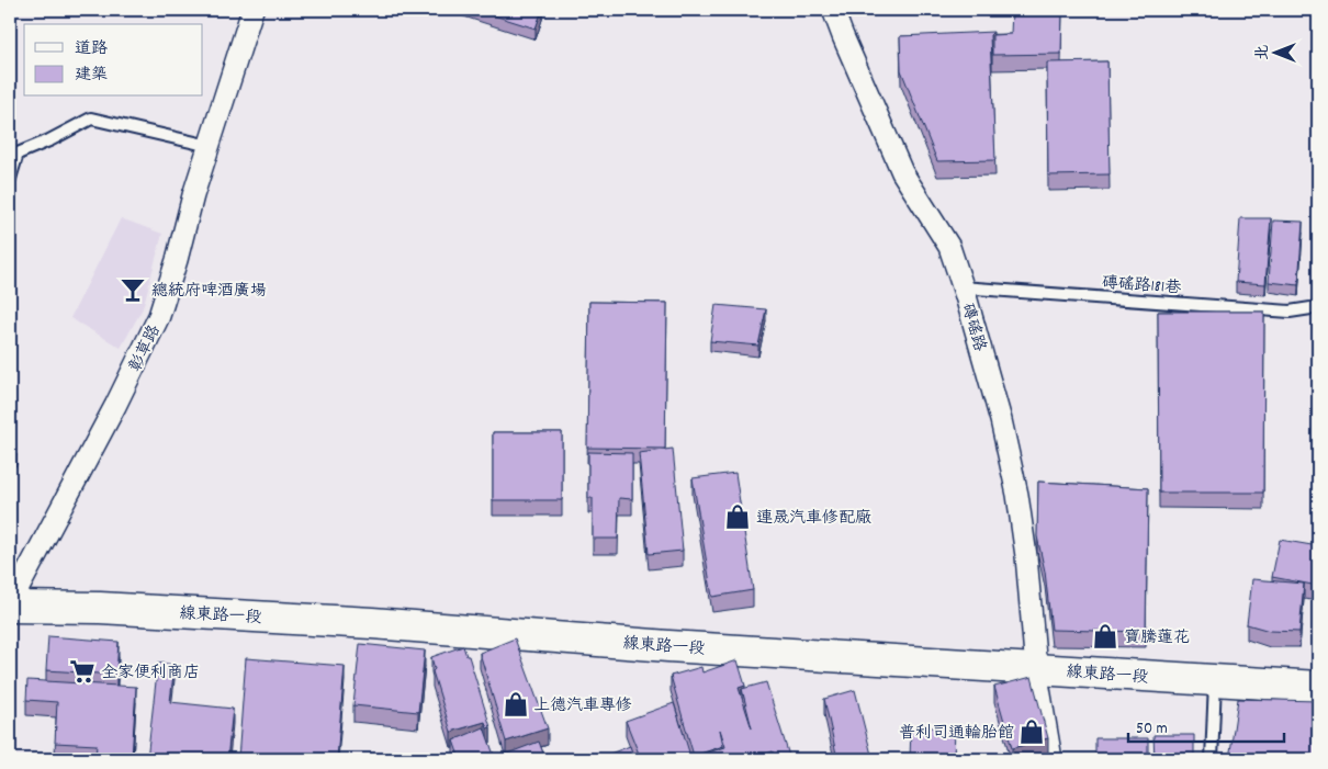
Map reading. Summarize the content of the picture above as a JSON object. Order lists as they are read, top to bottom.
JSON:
{
  "streets": {
    "main road": ["線東路一段"],
    "street": ["磚磘路", "彰草路"],
    "lane": ["磚磘路181巷"]
  },
  "crossings": [
    ["磚磘路181巷", "磚磘路"],
    ["磚磘路", "線東路一段"],
    ["彰草路", "線東路一段"]
  ],
  "places": {
    "bar": ["總統府啤酒廣場"],
    "shop": [
      "連晟汽車修配廠",
      "寶騰蓮花",
      "上德汽車專修",
      "普利司通輪胎館"
    ],
    "supermarket": ["全家便利商店"]
  },
  "legend": ["道路", "建築"],
  "scale_bar": "50 m",
  "north": "left"
}
